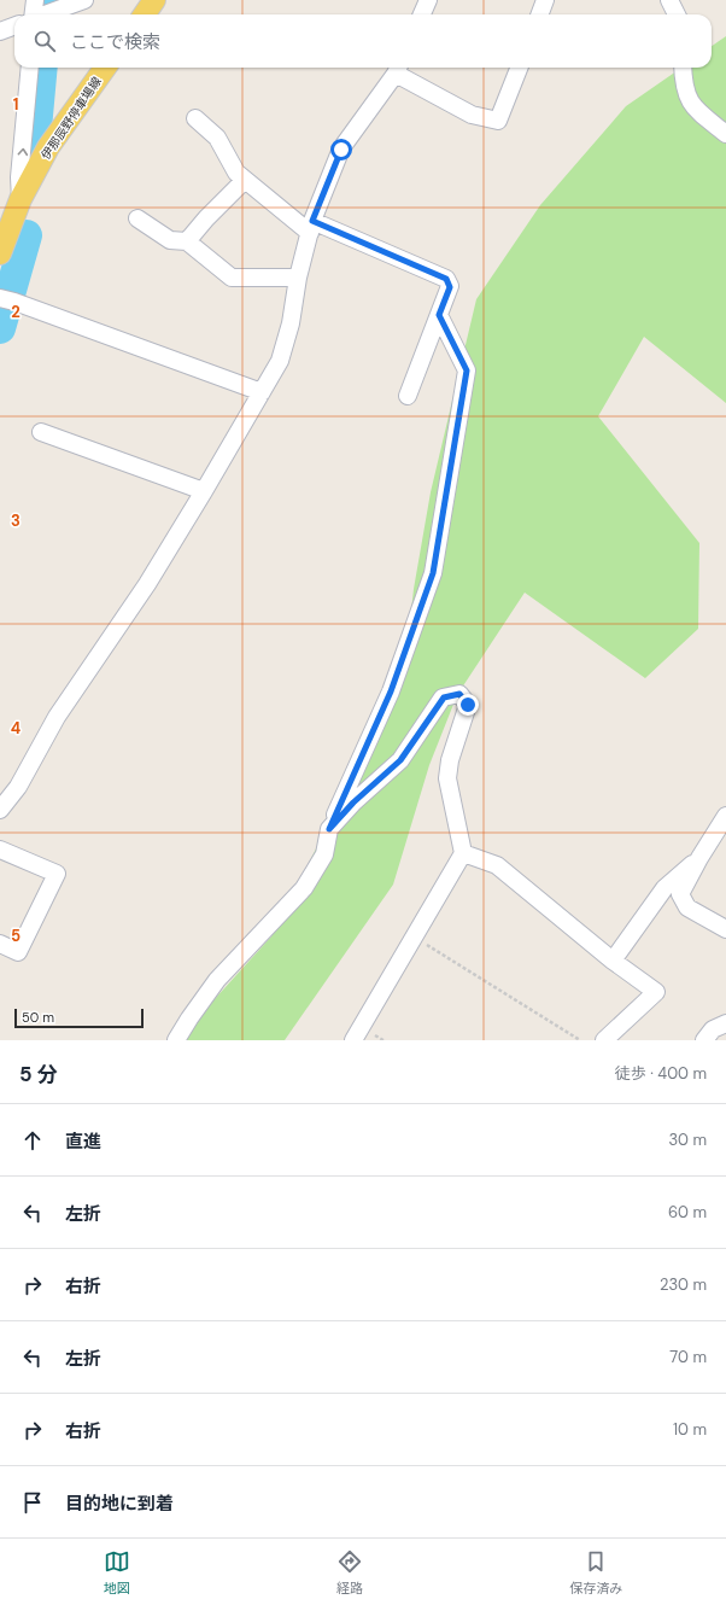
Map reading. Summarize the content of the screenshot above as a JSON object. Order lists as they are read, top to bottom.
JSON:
{
  "streets": {
    "main road": ["伊那辰野停車場線"]
  },
  "scale_bar": "50 m",
  "page": {
    "search": "ここで検索",
    "scale": "50 m",
    "heading": ["5 分", "徒歩 · 400 m"],
    "list": [
      ["直進", "30 m"],
      ["左折", "60 m"],
      ["右折", "230 m"],
      ["左折", "70 m"],
      ["右折", "10 m"],
      "目的地に到着"
    ],
    "nav": ["地図", "経路", "保存済み"]
  },
  "grid": {
    "rows": [
      "1",
      "2",
      "3",
      "4",
      "5"
    ]
  }
}
